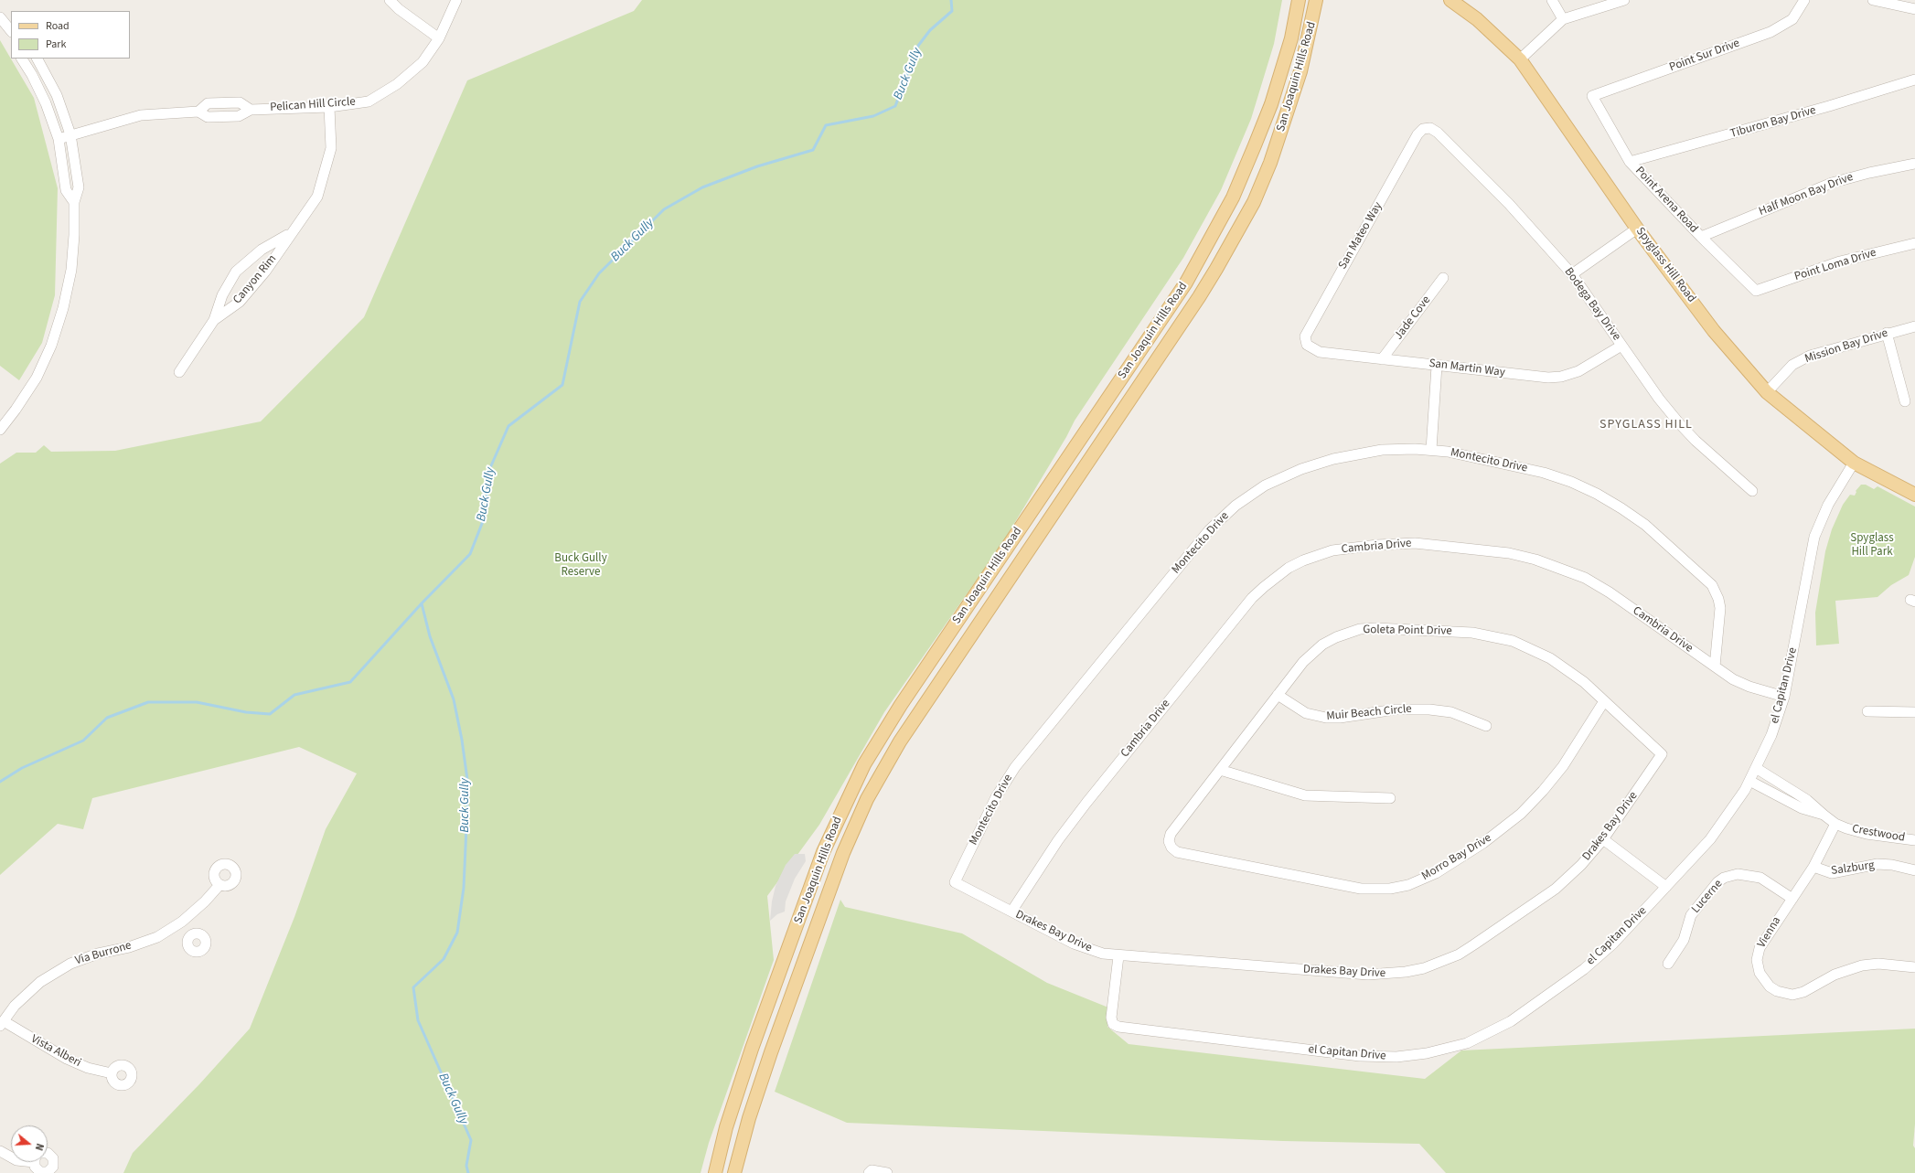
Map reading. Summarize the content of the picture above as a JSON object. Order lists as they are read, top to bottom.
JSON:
{
  "streets": {
    "main road": ["San Joaquin Hills Road", "Spyglass Hill Road"],
    "street": [
      "Point Sur Drive",
      "Pelican Hill Circle",
      "Tiburon Bay Drive",
      "Half Moon Bay Drive",
      "Point Arena Road",
      "San Mateo Way",
      "Point Loma Drive",
      "Canyon Rim",
      "Bodega Bay Drive",
      "Jade Cove",
      "Mission Bay Drive",
      "San Martin Way",
      "Montecito Drive",
      "Cambria Drive",
      "Goleta Point Drive",
      "el Capitan Drive",
      "Muir Beach Circle",
      "Drakes Bay Drive",
      "Crestwood",
      "Morro Bay Drive",
      "Salzburg",
      "Lucerne",
      "Vienna",
      "Via Burrone",
      "Vista Alberi"
    ]
  },
  "crossings": [
    ["Point Sur Drive", "Point Arena Road"],
    ["Pelican Hill Circle", "Canyon Rim"],
    ["Tiburon Bay Drive", "Point Arena Road"],
    ["Half Moon Bay Drive", "Point Arena Road"],
    ["Point Arena Road", "Point Loma Drive"],
    ["San Mateo Way", "Bodega Bay Drive"],
    ["San Mateo Way", "San Martin Way"],
    ["Spyglass Hill Road", "Mission Bay Drive"],
    ["Spyglass Hill Road", "el Capitan Drive"],
    ["Bodega Bay Drive", "San Martin Way"],
    ["Jade Cove", "San Martin Way"],
    ["Montecito Drive", "Cambria Drive"],
    ["Montecito Drive", "Drakes Bay Drive"],
    ["Cambria Drive", "el Capitan Drive"],
    ["Cambria Drive", "Drakes Bay Drive"],
    ["Goleta Point Drive", "Muir Beach Circle"],
    ["Goleta Point Drive", "Drakes Bay Drive"],
    ["Goleta Point Drive", "Morro Bay Drive"],
    ["el Capitan Drive", "Drakes Bay Drive"],
    ["el Capitan Drive", "Crestwood"],
    ["Crestwood", "Vienna"],
    ["Salzburg", "Vienna"],
    ["Lucerne", "Vienna"],
    ["Via Burrone", "Vista Alberi"]
  ],
  "districts": ["SPYGLASS HILL"],
  "water": ["Buck Gully"],
  "parks": ["Spyglass Hill Park", "Buck Gully Reserve"],
  "legend": ["Road", "Park"],
  "north": "right"
}
